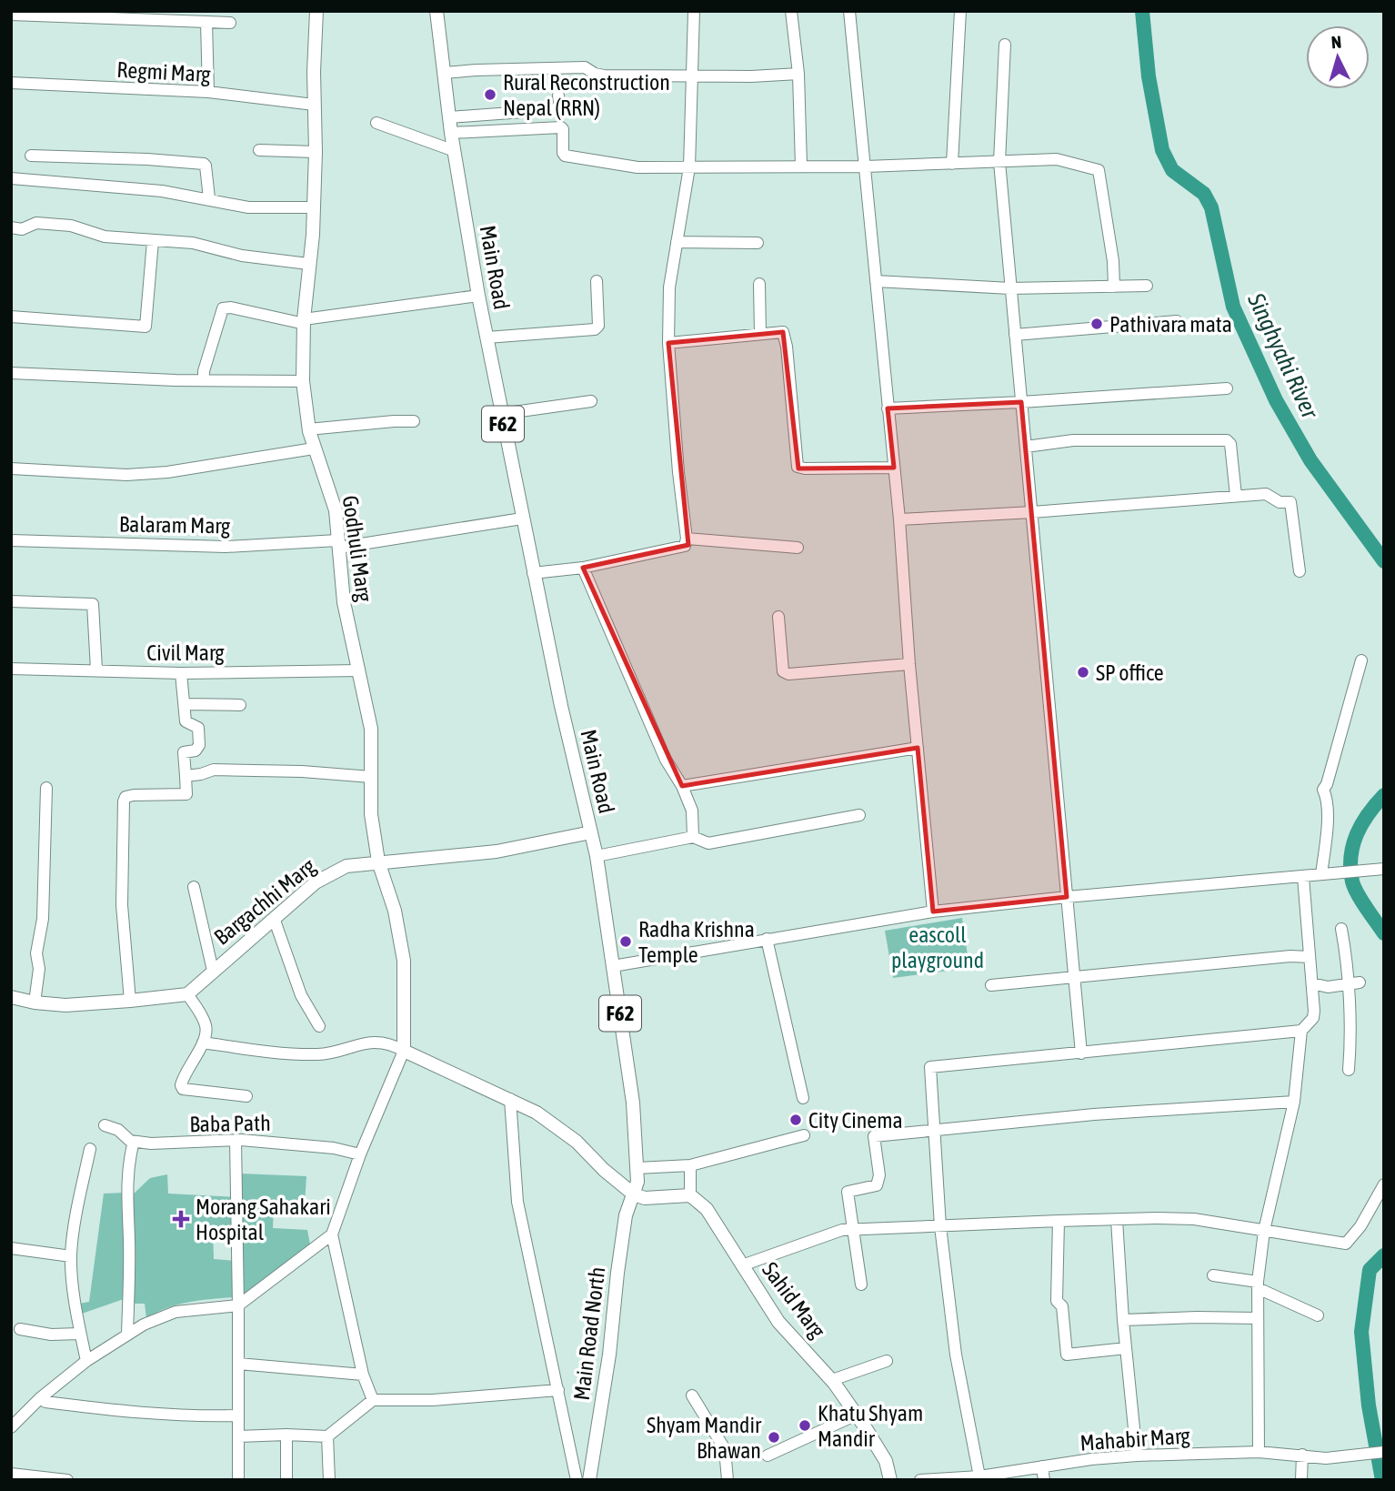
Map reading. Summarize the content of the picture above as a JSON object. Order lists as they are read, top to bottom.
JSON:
{
  "streets": {
    "main road": [
      "Main Road",
      "F62",
      "Godhuli Marg",
      "Bargachhi Marg",
      "Sahid Marg",
      "Main Road North"
    ],
    "street": [
      "Regmi Marg",
      "Balaram Marg",
      "Civil Marg",
      "Baba Path",
      "Mahabir Marg"
    ]
  },
  "crossings": [
    ["Regmi Marg", "Godhuli Marg"],
    ["Main Road", "F62"],
    ["Main Road", "Balaram Marg"],
    ["Main Road", "Bargachhi Marg"],
    ["F62", "Bargachhi Marg"],
    ["F62", "Main Road North"],
    ["Balaram Marg", "Godhuli Marg"],
    ["Godhuli Marg", "Civil Marg"],
    ["Godhuli Marg", "Bargachhi Marg"]
  ],
  "water": ["Singhyahi River"],
  "parks": ["eascoll playground"],
  "places": {
    "other": [
      "Rural Reconstruction Nepal (RRN)",
      "Pathivara mata",
      "SP office",
      "Radha Krishna Temple",
      "City Cinema",
      "Khatu Shyam Mandir",
      "Shyam Mandir Bhawan"
    ],
    "health": ["Morang Sahakari Hospital"]
  },
  "north": "top"
}
